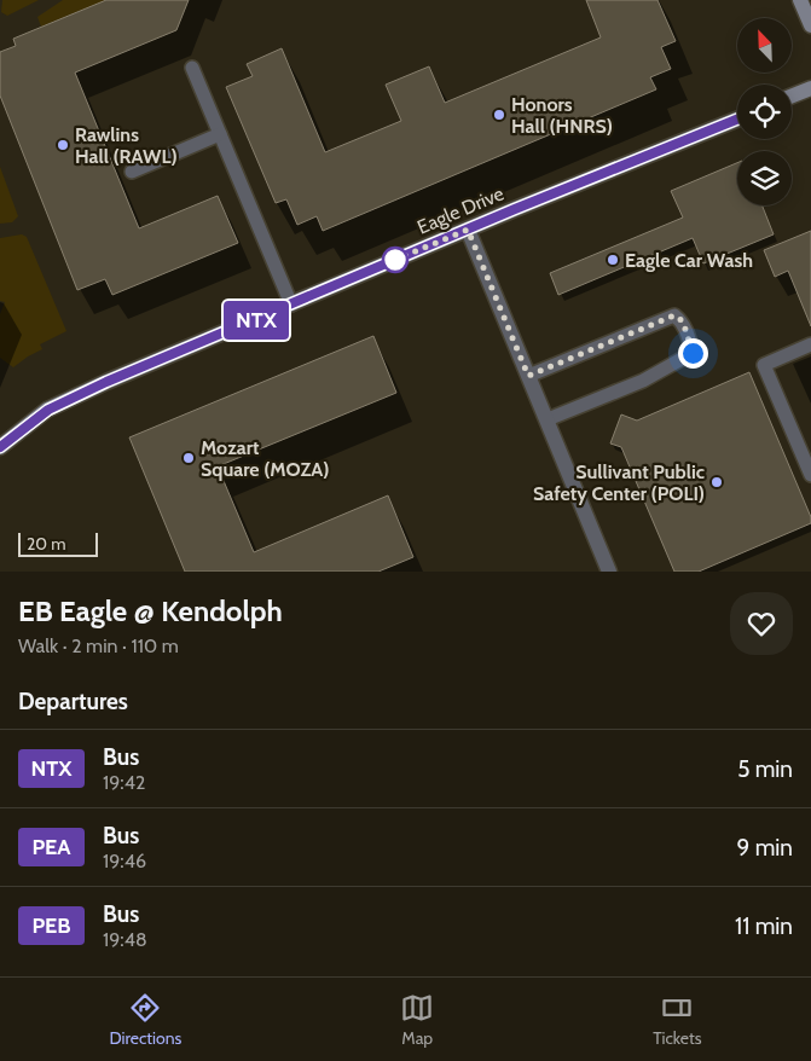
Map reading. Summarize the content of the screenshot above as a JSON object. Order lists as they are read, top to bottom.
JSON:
{
  "streets": {
    "street": ["Eagle Drive"]
  },
  "places": [
    "Honors Hall (HNRS)",
    "Rawlins Hall (RAWL)",
    "Eagle Car Wash",
    "Mozart Square (MOZA)",
    "Sullivant Public Safety Center (POLI)"
  ],
  "lines": ["bus line NTX"],
  "scale_bar": "20 m",
  "north": "top left",
  "page": {
    "on_map": "NTX",
    "scale": "20 m",
    "heading": [
      ["EB Eagle @ Kendolph", "Walk · 2 min · 110 m"],
      "Departures"
    ],
    "list": [
      {
        "mark": "NTX",
        "name": "Bus",
        "note": "19:42",
        "value": "5 min"
      },
      {
        "mark": "PEA",
        "name": "Bus",
        "note": "19:46",
        "value": "9 min"
      },
      {
        "mark": "PEB",
        "name": "Bus",
        "note": "19:48",
        "value": "11 min"
      }
    ],
    "tabs": ["Directions", "Map", "Tickets"]
  }
}
